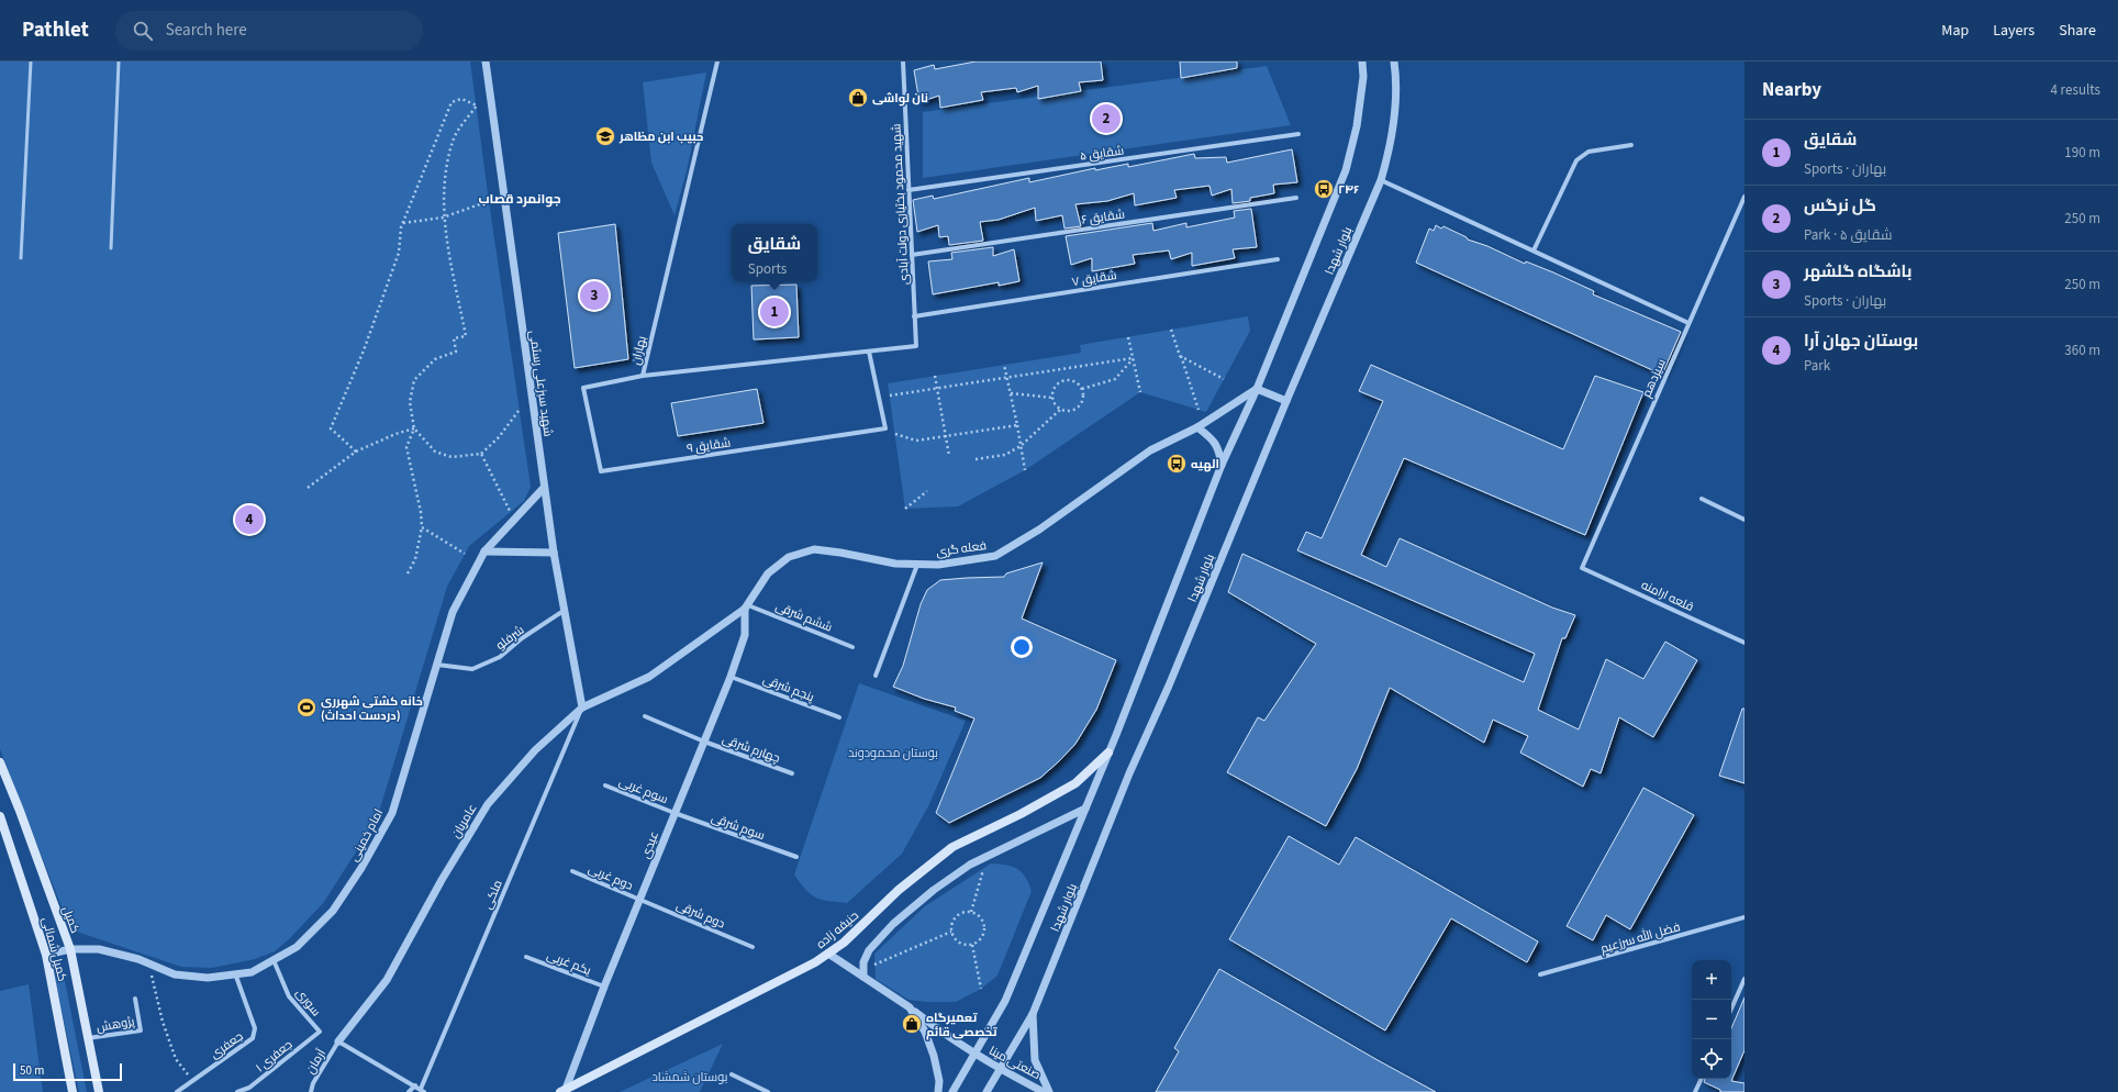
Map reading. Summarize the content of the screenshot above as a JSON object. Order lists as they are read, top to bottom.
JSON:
{
  "streets": {
    "main road": ["کمیل", "حنیفه زاده", "کمیل شمالی"],
    "street": [
      "شقایق ۵",
      "شهید محمود بختیاری دولت آبادی",
      "شقایق ۶",
      "بلوار شهدا",
      "شقایق ۷",
      "بهاران",
      "سیزدهم",
      "شهید سبزعلی رستمی",
      "شقایق ۹",
      "فعله گری",
      "قلعه ارامنه",
      "ششم شرقی",
      "شرفلو",
      "پنجم شرقی",
      "چهارم شرقی",
      "سوم غربی",
      "عامریان",
      "سوم شرقی",
      "امام خمینی",
      "عیدی",
      "دوم غربی",
      "ملکی",
      "دوم شرقی",
      "فضل الله سرزعیم",
      "یکم غربی",
      "سوری",
      "پژوهش",
      "جعفری",
      "جعفری ۱",
      "آرمان",
      "صنعتی مینا"
    ]
  },
  "crossings": [
    ["شقایق ۵", "شهید محمود بختیاری دولت آبادی"],
    ["شهید محمود بختیاری دولت آبادی", "شقایق ۶"],
    ["شهید محمود بختیاری دولت آبادی", "شقایق ۷"],
    ["شهید محمود بختیاری دولت آبادی", "بهاران"],
    ["بلوار شهدا", "فعله گری"],
    ["بلوار شهدا", "حنیفه زاده"],
    ["بلوار شهدا", "صنعتی مینا"],
    ["بهاران", "شقایق ۹"],
    ["سیزدهم", "قلعه ارامنه"],
    ["شهید سبزعلی رستمی", "شرفلو"],
    ["شهید سبزعلی رستمی", "عامریان"],
    ["شهید سبزعلی رستمی", "امام خمینی"],
    ["شهید سبزعلی رستمی", "ملکی"],
    ["فعله گری", "ششم شرقی"],
    ["فعله گری", "عامریان"],
    ["فعله گری", "عیدی"],
    ["ششم شرقی", "عامریان"],
    ["ششم شرقی", "عیدی"],
    ["شرفلو", "امام خمینی"],
    ["پنجم شرقی", "عیدی"],
    ["چهارم شرقی", "عیدی"],
    ["سوم غربی", "سوم شرقی"],
    ["سوم غربی", "عیدی"],
    ["عامریان", "عیدی"],
    ["عامریان", "ملکی"],
    ["عامریان", "آرمان"],
    ["سوم شرقی", "عیدی"],
    ["امام خمینی", "کمیل"],
    ["امام خمینی", "کمیل شمالی"],
    ["امام خمینی", "سوری"],
    ["امام خمینی", "جعفری"],
    ["عیدی", "دوم غربی"],
    ["عیدی", "دوم شرقی"],
    ["عیدی", "حنیفه زاده"],
    ["عیدی", "یکم غربی"],
    ["دوم غربی", "دوم شرقی"],
    ["کمیل", "پژوهش"],
    ["حنیفه زاده", "صنعتی مینا"],
    ["سوری", "جعفری ۱"]
  ],
  "districts": ["جوانمرد قصاب"],
  "parks": ["بوستان محمودوند", "بوستان شمشاد"],
  "places": {
    "shop": ["نان لواشی", "تعمیرگاه تخصصی قائم"],
    "school or university": ["حبیب ابن مظاهر"],
    "bus stop": ["۲۴۶", "الهیه"],
    "sports": ["خانه کشتی شهرری (دردست احداث)"]
  },
  "scale_bar": "50 m",
  "page": {
    "header": "Pathlet",
    "search": "Search here",
    "nav": ["Map", "Layers", "Share"],
    "heading": ["Nearby", "4 results"],
    "pins": [
      "2",
      "3",
      "1",
      "4"
    ],
    "list": [
      {
        "mark": "1",
        "name": "شقایق",
        "note": "Sports · بهاران",
        "value": "190 m"
      },
      {
        "mark": "2",
        "name": "گل نرگس",
        "note": "Park · شقایق ۵",
        "value": "250 m"
      },
      {
        "mark": "3",
        "name": "باشگاه گلشهر",
        "note": "Sports · بهاران",
        "value": "250 m"
      },
      {
        "mark": "4",
        "name": "بوستان جهان آرا",
        "note": "Park",
        "value": "360 m"
      }
    ],
    "popup": ["شقایق", "Sports"],
    "map_buttons": ["+", "−"],
    "scale": "50 m"
  }
}
